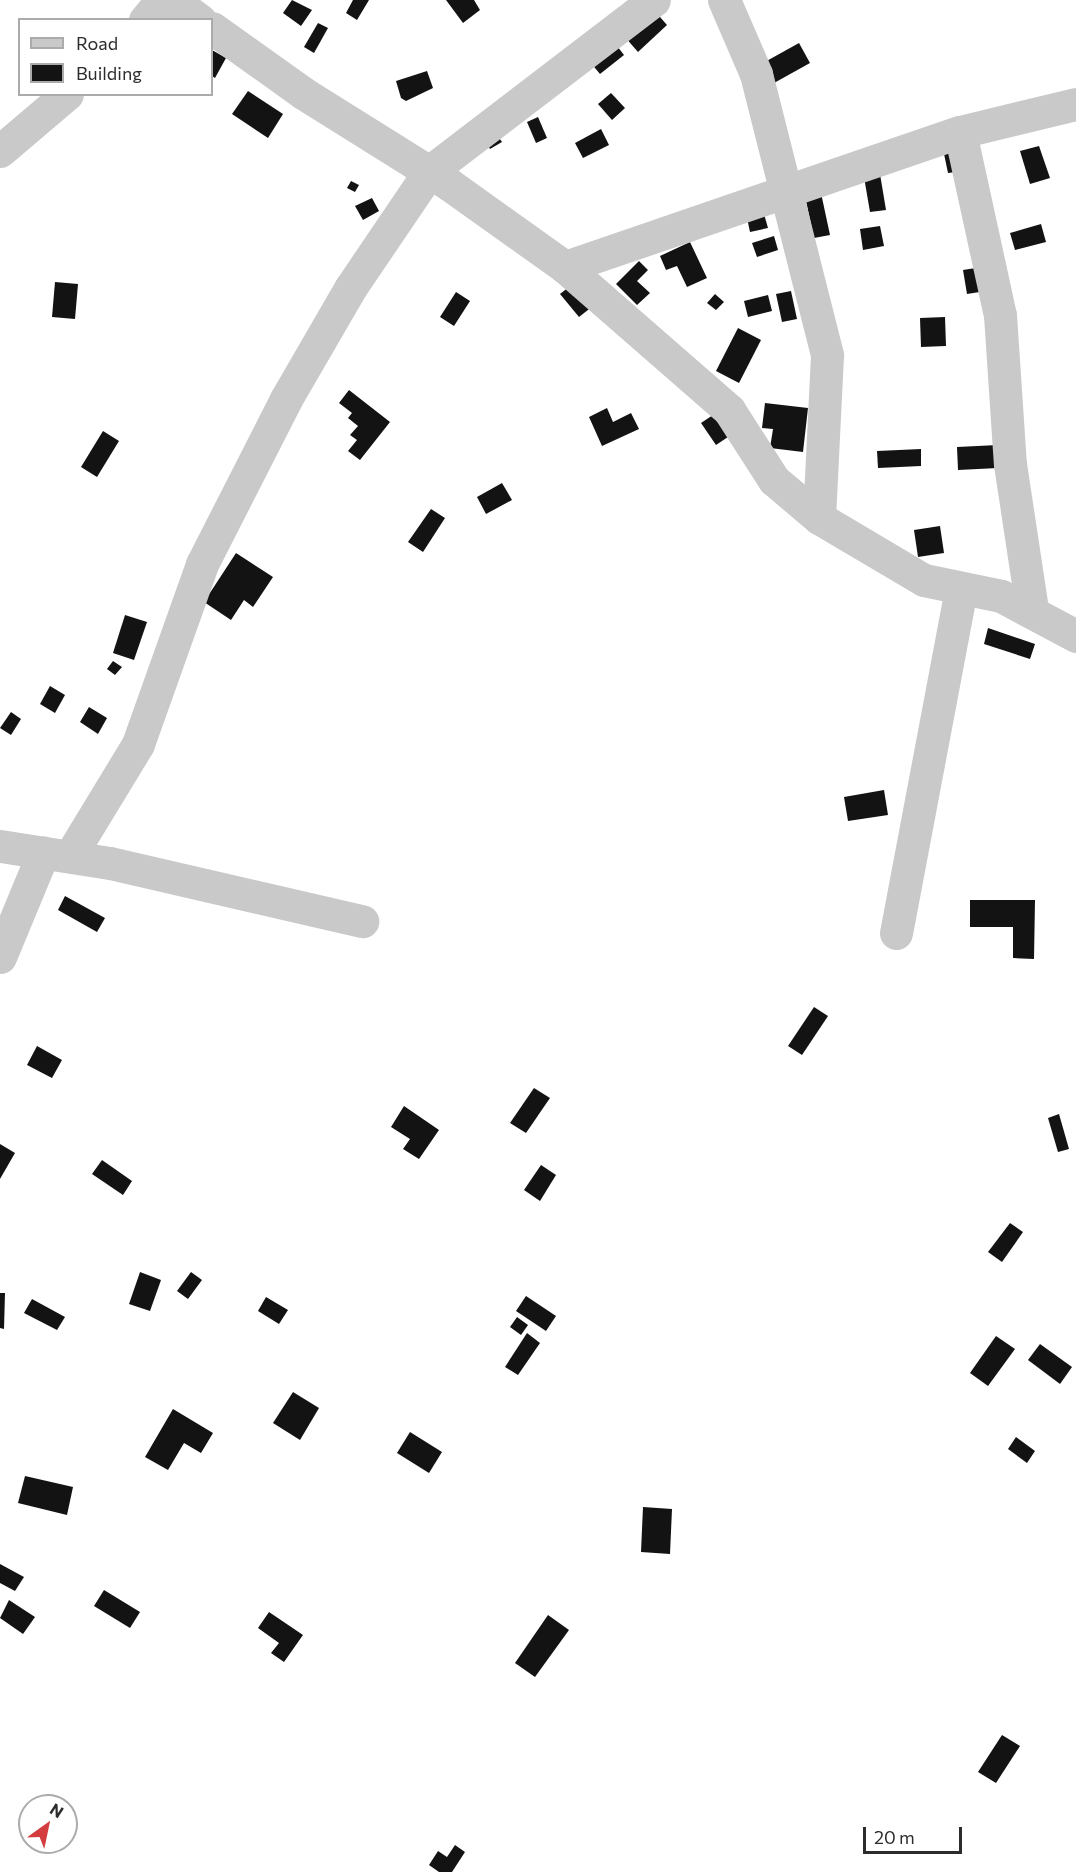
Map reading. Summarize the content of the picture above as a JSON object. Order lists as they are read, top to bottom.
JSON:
{
  "legend": ["Road", "Building"],
  "scale_bar": "20 m",
  "north": "top right"
}
